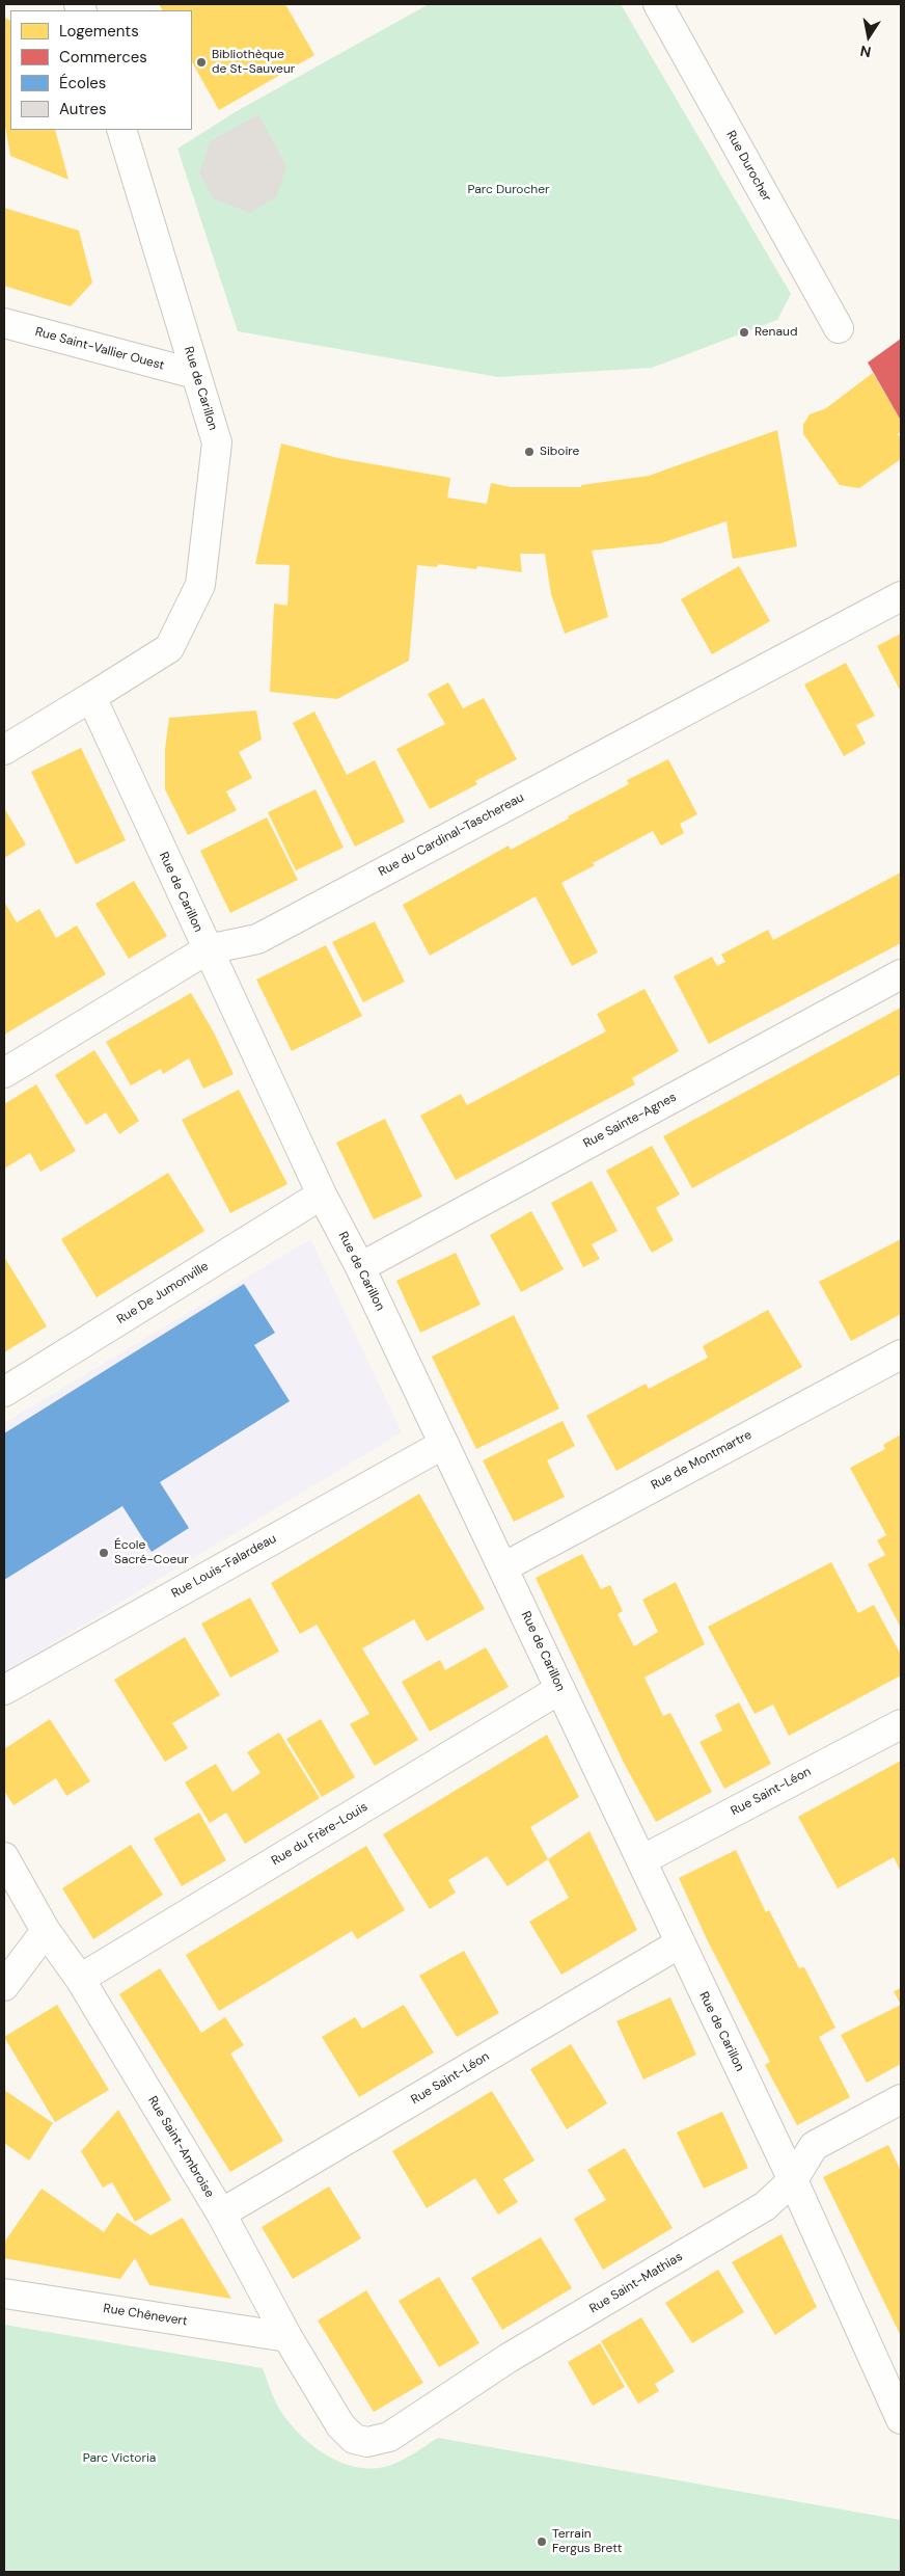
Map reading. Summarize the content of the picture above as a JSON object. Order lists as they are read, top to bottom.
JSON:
{
  "streets": {
    "street": [
      "Rue Durocher",
      "Rue Saint-Vallier Ouest",
      "Rue de Carillon",
      "Rue du Cardinal-Taschereau",
      "Rue Sainte-Agnes",
      "Rue De Jumonville",
      "Rue de Montmartre",
      "Rue Louis-Falardeau",
      "Rue Saint-Léon",
      "Rue du Frère-Louis",
      "Rue Saint-Ambroise",
      "Rue Saint-Mathias",
      "Rue Chênevert"
    ]
  },
  "crossings": [
    ["Rue Saint-Vallier Ouest", "Rue de Carillon"],
    ["Rue de Carillon", "Rue du Cardinal-Taschereau"],
    ["Rue de Carillon", "Rue Sainte-Agnes"],
    ["Rue de Carillon", "Rue De Jumonville"],
    ["Rue de Carillon", "Rue de Montmartre"],
    ["Rue de Carillon", "Rue Louis-Falardeau"],
    ["Rue de Carillon", "Rue Saint-Léon"],
    ["Rue de Carillon", "Rue du Frère-Louis"],
    ["Rue de Carillon", "Rue Saint-Mathias"],
    ["Rue Saint-Léon", "Rue Saint-Ambroise"],
    ["Rue du Frère-Louis", "Rue Saint-Ambroise"],
    ["Rue Saint-Ambroise", "Rue Saint-Mathias"],
    ["Rue Saint-Ambroise", "Rue Chênevert"]
  ],
  "parks": ["Parc Durocher", "Parc Victoria"],
  "places": [
    "Bibliothèque de St-Sauveur",
    "Renaud",
    "Siboire",
    "École Sacré-Coeur",
    "Terrain Fergus Brett"
  ],
  "legend": [
    "Logements",
    "Commerces",
    "Écoles",
    "Autres"
  ],
  "north": "bottom"
}
